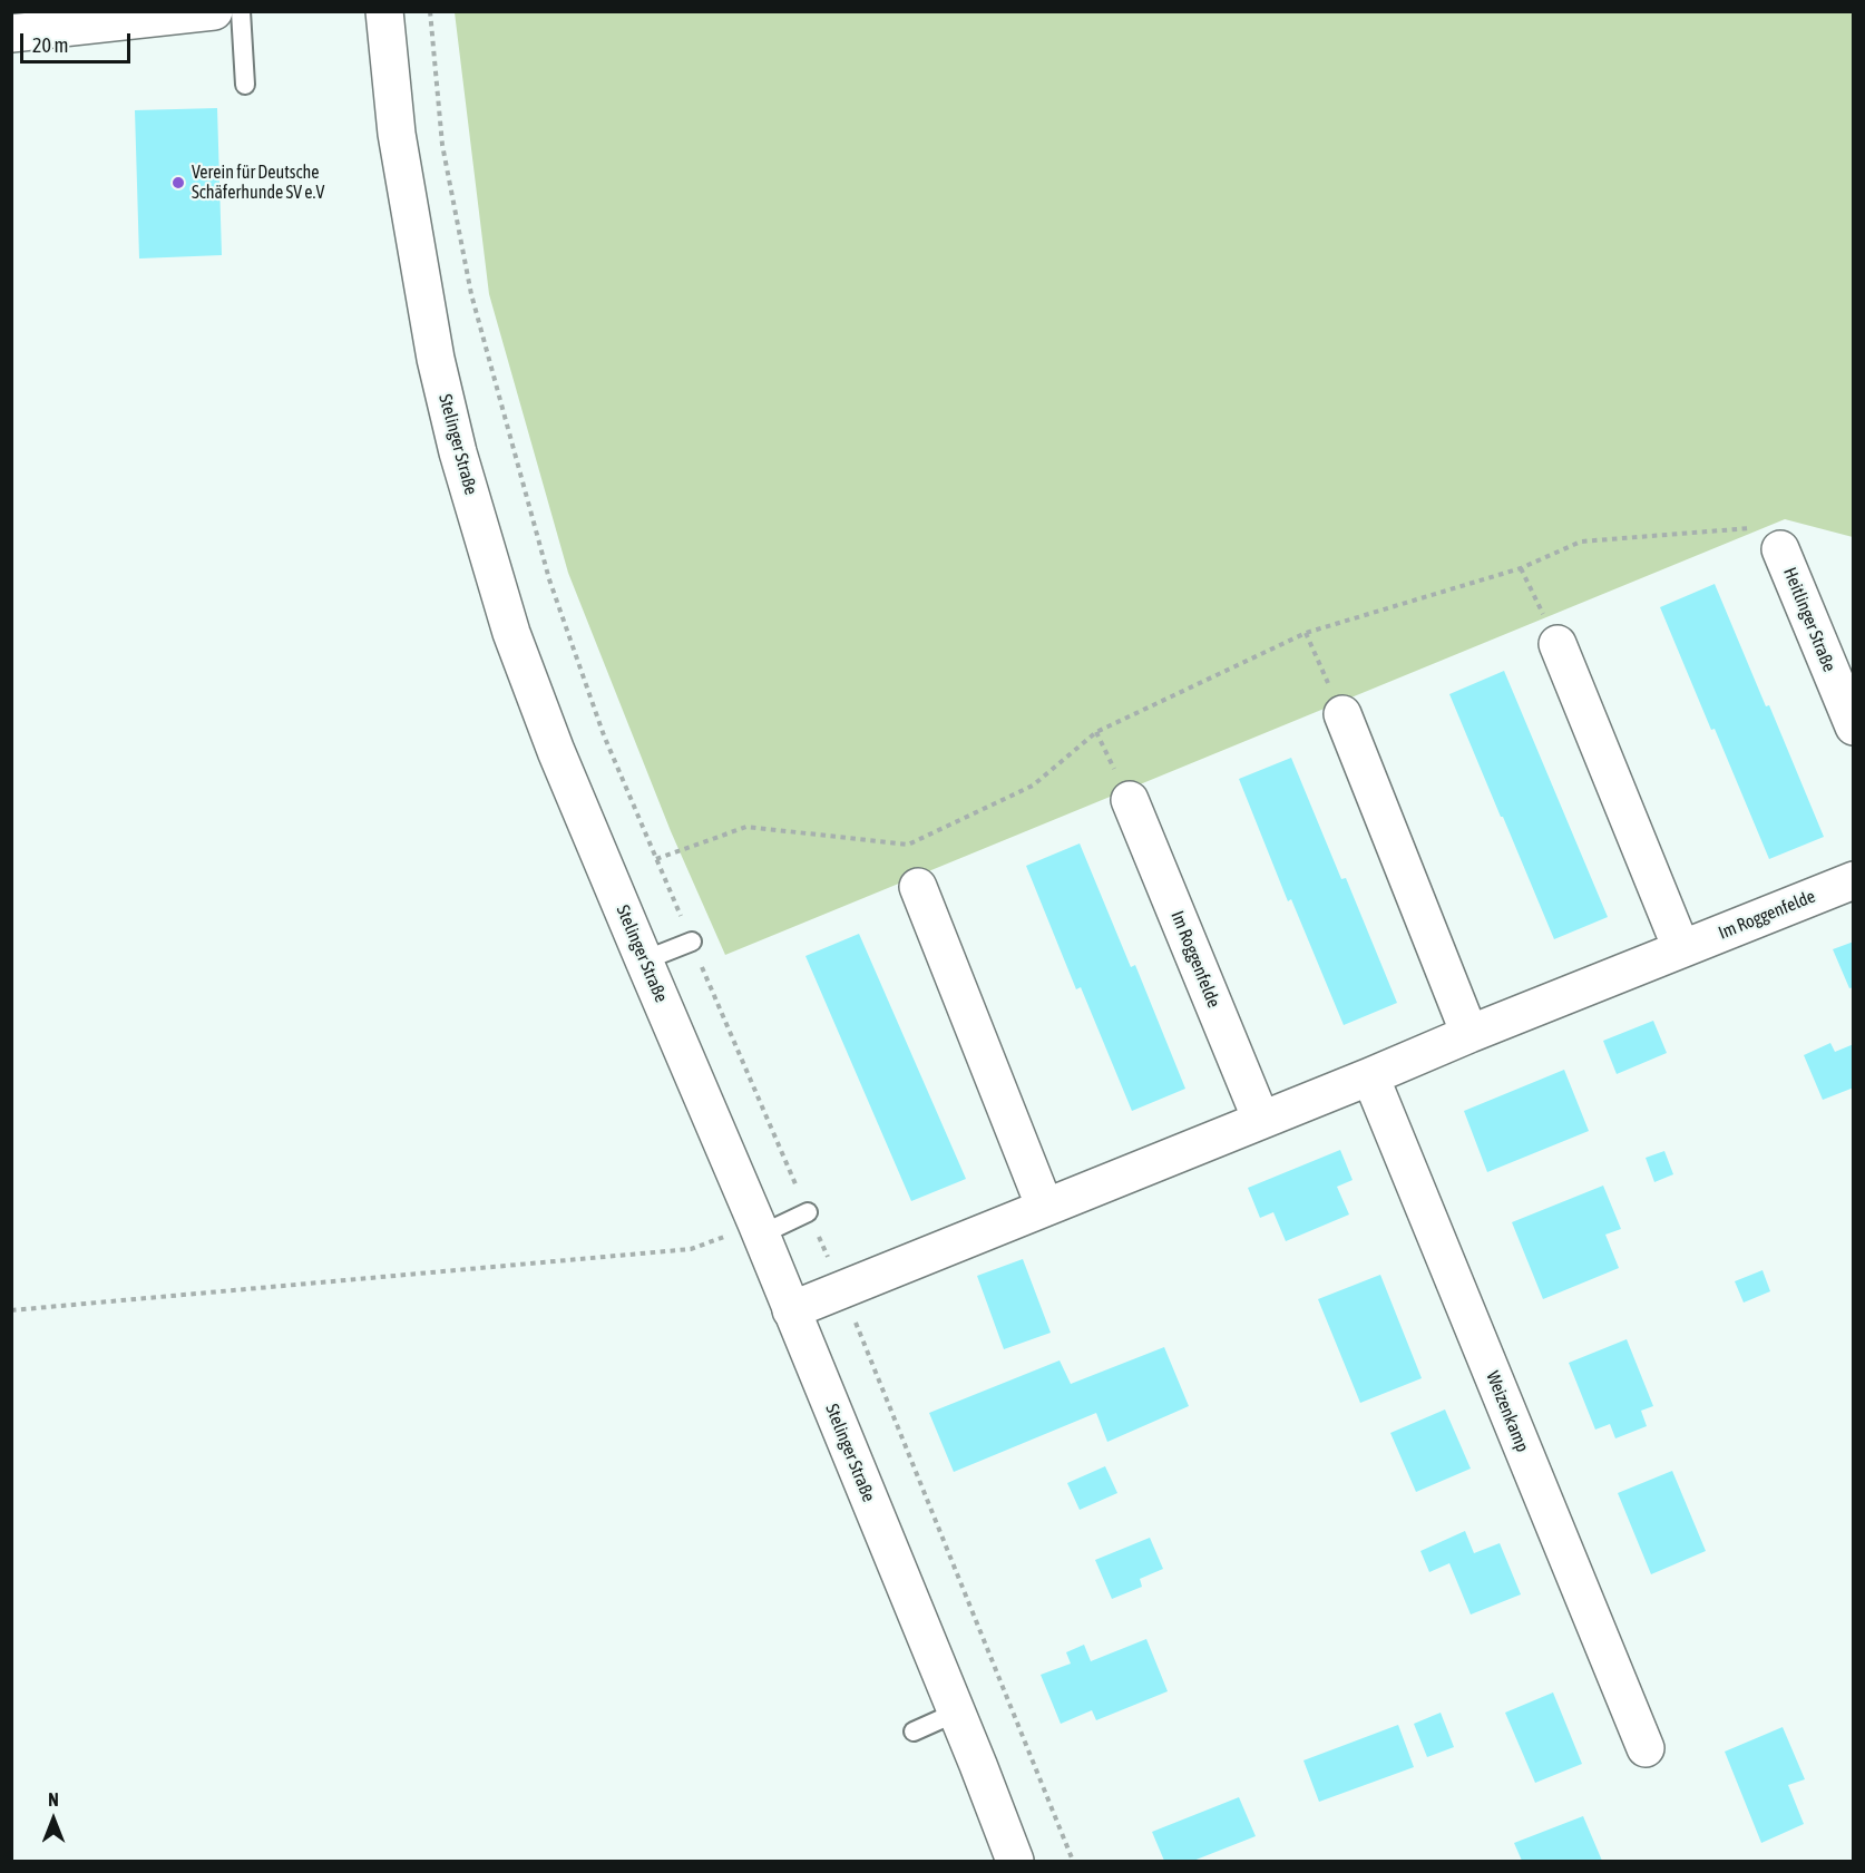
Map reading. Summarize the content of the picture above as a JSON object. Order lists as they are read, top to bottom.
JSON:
{
  "streets": {
    "street": [
      "Stelinger Straße",
      "Heitlinger Straße",
      "Im Roggenfelde",
      "Weizenkamp"
    ]
  },
  "crossings": [
    ["Stelinger Straße", "Im Roggenfelde"],
    ["Im Roggenfelde", "Weizenkamp"]
  ],
  "places": ["Verein für Deutsche Schäferhunde SV e.V"],
  "scale_bar": "20 m",
  "north": "top"
}
